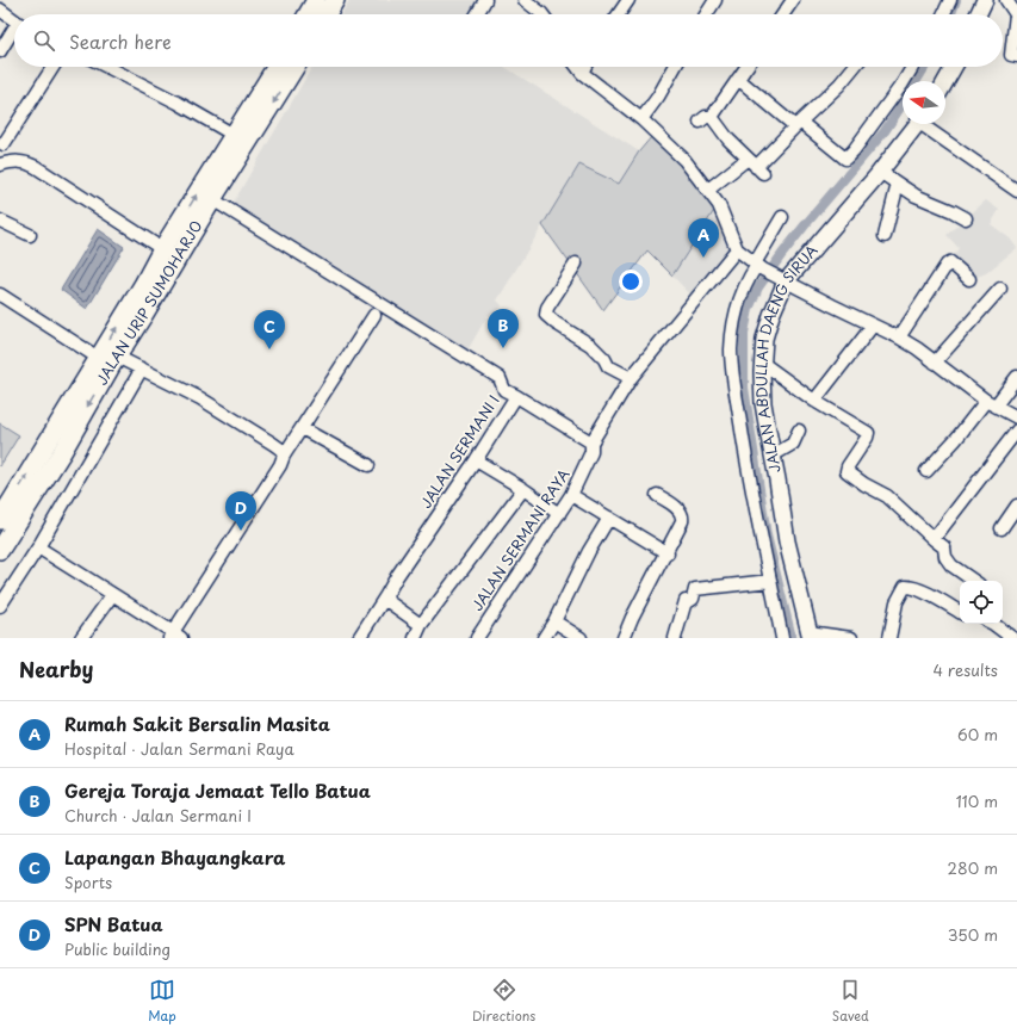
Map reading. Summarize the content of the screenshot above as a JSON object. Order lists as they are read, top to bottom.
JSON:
{
  "streets": {
    "highway": ["JALAN URIP SUMOHARJO"],
    "main road": ["JALAN ABDULLAH DAENG SIRUA"],
    "street": ["JALAN SERMANI I", "JALAN SERMANI RAYA"]
  },
  "crossings": [
    ["JALAN SERMANI I", "JALAN SERMANI RAYA"]
  ],
  "north": "left",
  "page": {
    "search": "Search here",
    "pins": [
      "A",
      "B",
      "C",
      "D"
    ],
    "heading": ["Nearby", "4 results"],
    "list": [
      {
        "mark": "A",
        "name": "Rumah Sakit Bersalin Masita",
        "note": "Hospital · Jalan Sermani Raya",
        "value": "60 m"
      },
      {
        "mark": "B",
        "name": "Gereja Toraja Jemaat Tello Batua",
        "note": "Church · Jalan Sermani I",
        "value": "110 m"
      },
      {
        "mark": "C",
        "name": "Lapangan Bhayangkara",
        "note": "Sports",
        "value": "280 m"
      },
      {
        "mark": "D",
        "name": "SPN Batua",
        "note": "Public building",
        "value": "350 m"
      }
    ],
    "nav": ["Map", "Directions", "Saved"]
  }
}
